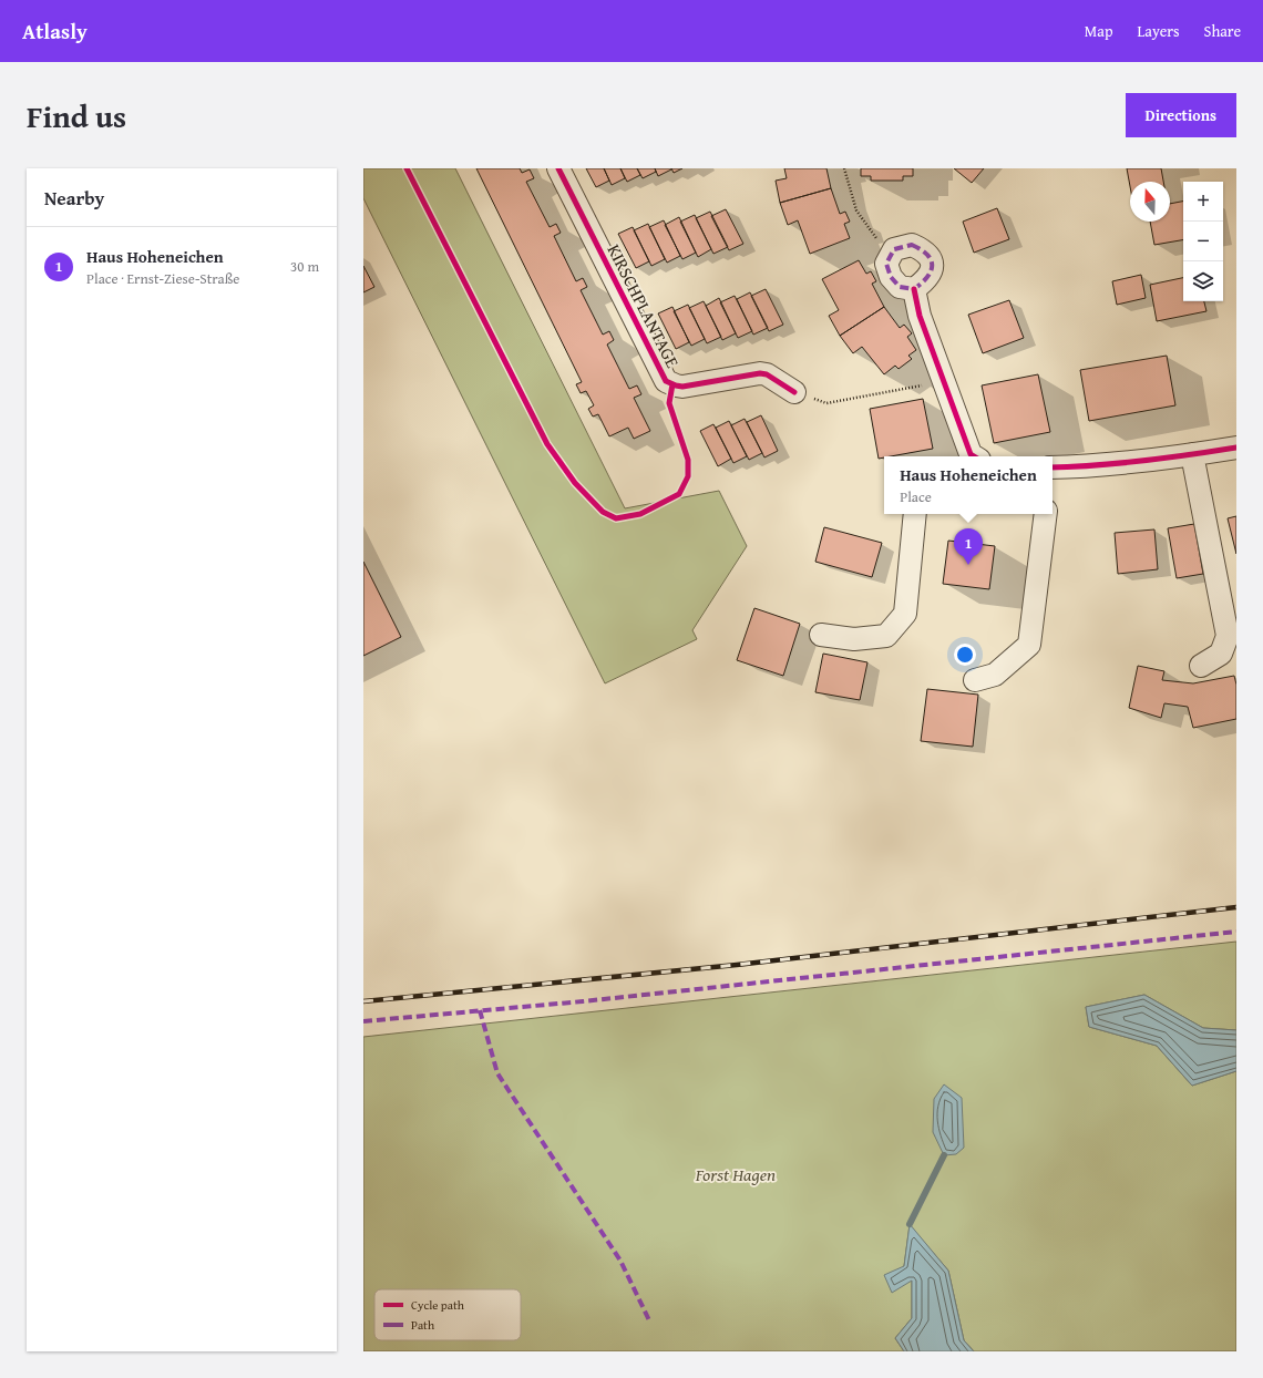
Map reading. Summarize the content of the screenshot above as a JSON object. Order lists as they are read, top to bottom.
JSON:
{
  "streets": {
    "street": ["KIRSCHPLANTAGE"]
  },
  "parks": ["Forst Hagen"],
  "legend": ["Cycle path", "Path"],
  "north": "top",
  "page": {
    "header": "Atlasly",
    "nav": ["Map", "Layers", "Share"],
    "title": "Find us",
    "buttons": "Directions",
    "heading": "Nearby",
    "map_buttons": ["+", "−"],
    "list": [
      {
        "mark": "1",
        "name": "Haus Hoheneichen",
        "note": "Place · Ernst-Ziese-Straße",
        "value": "30 m"
      }
    ],
    "popup": ["Haus Hoheneichen", "Place"],
    "pins": "1"
  }
}
